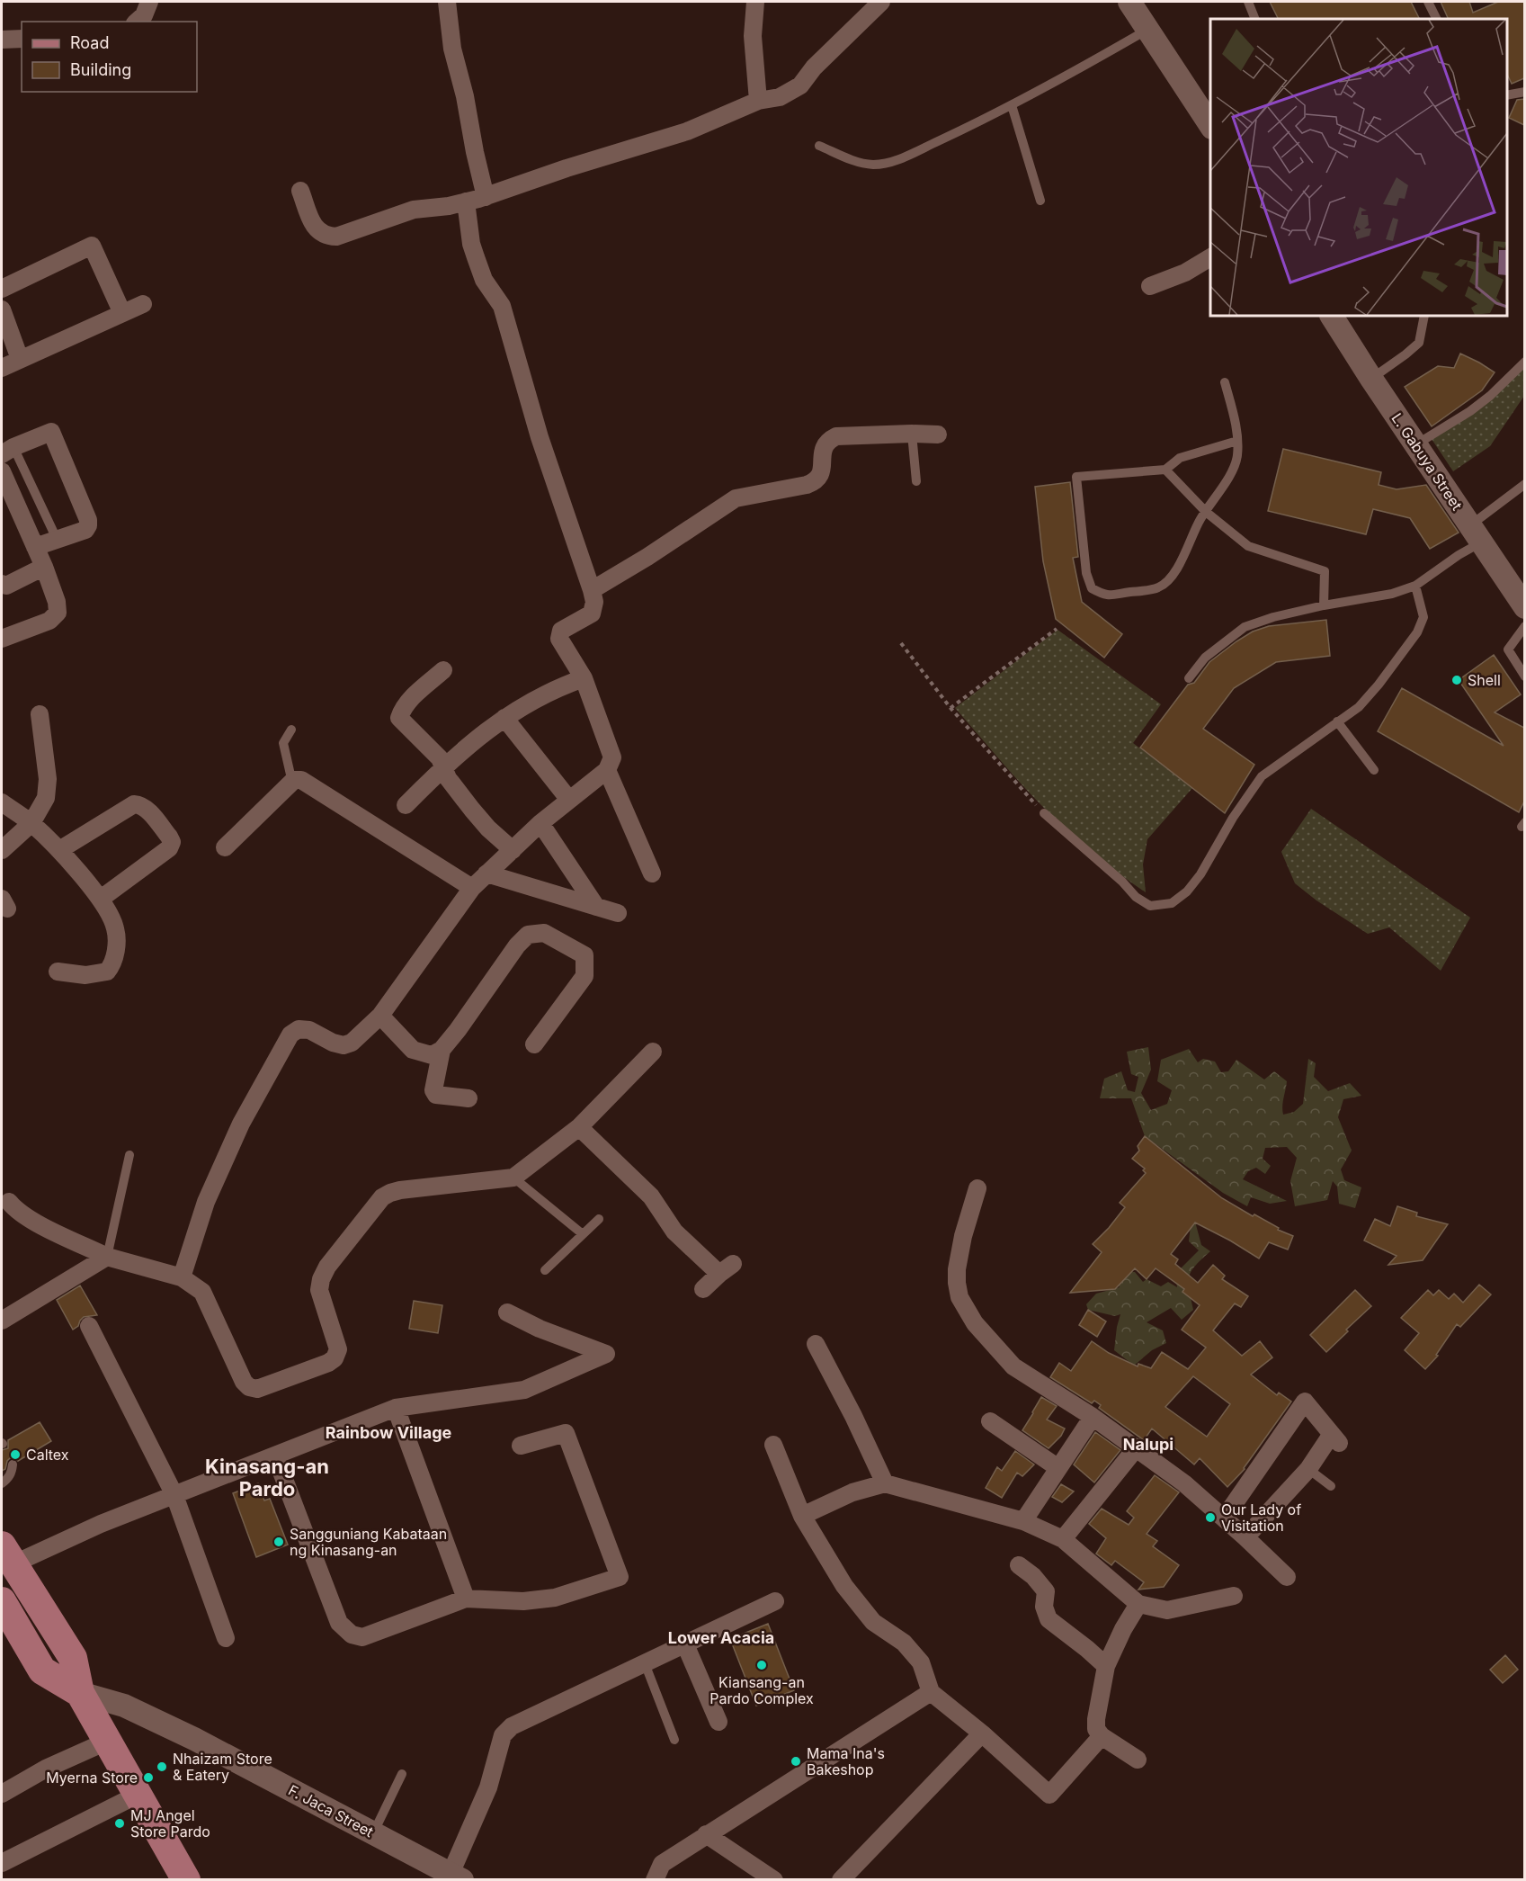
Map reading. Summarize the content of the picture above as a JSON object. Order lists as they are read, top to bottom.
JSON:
{
  "streets": {
    "street": ["L. Gabuya Street", "F. Jaca Street"]
  },
  "districts": [
    "Rainbow Village",
    "Nalupi",
    "Kinasang-an Pardo",
    "Lower Acacia"
  ],
  "places": [
    "Shell",
    "Caltex",
    "Our Lady of Visitation",
    "Sangguniang Kabataan ng Kinasang-an",
    "Kiansang-an Pardo Complex",
    "Mama Ina's Bakeshop",
    "Nhaizam Store & Eatery",
    "Myerna Store",
    "MJ Angel Store Pardo"
  ],
  "legend": ["Road", "Building"]
}
